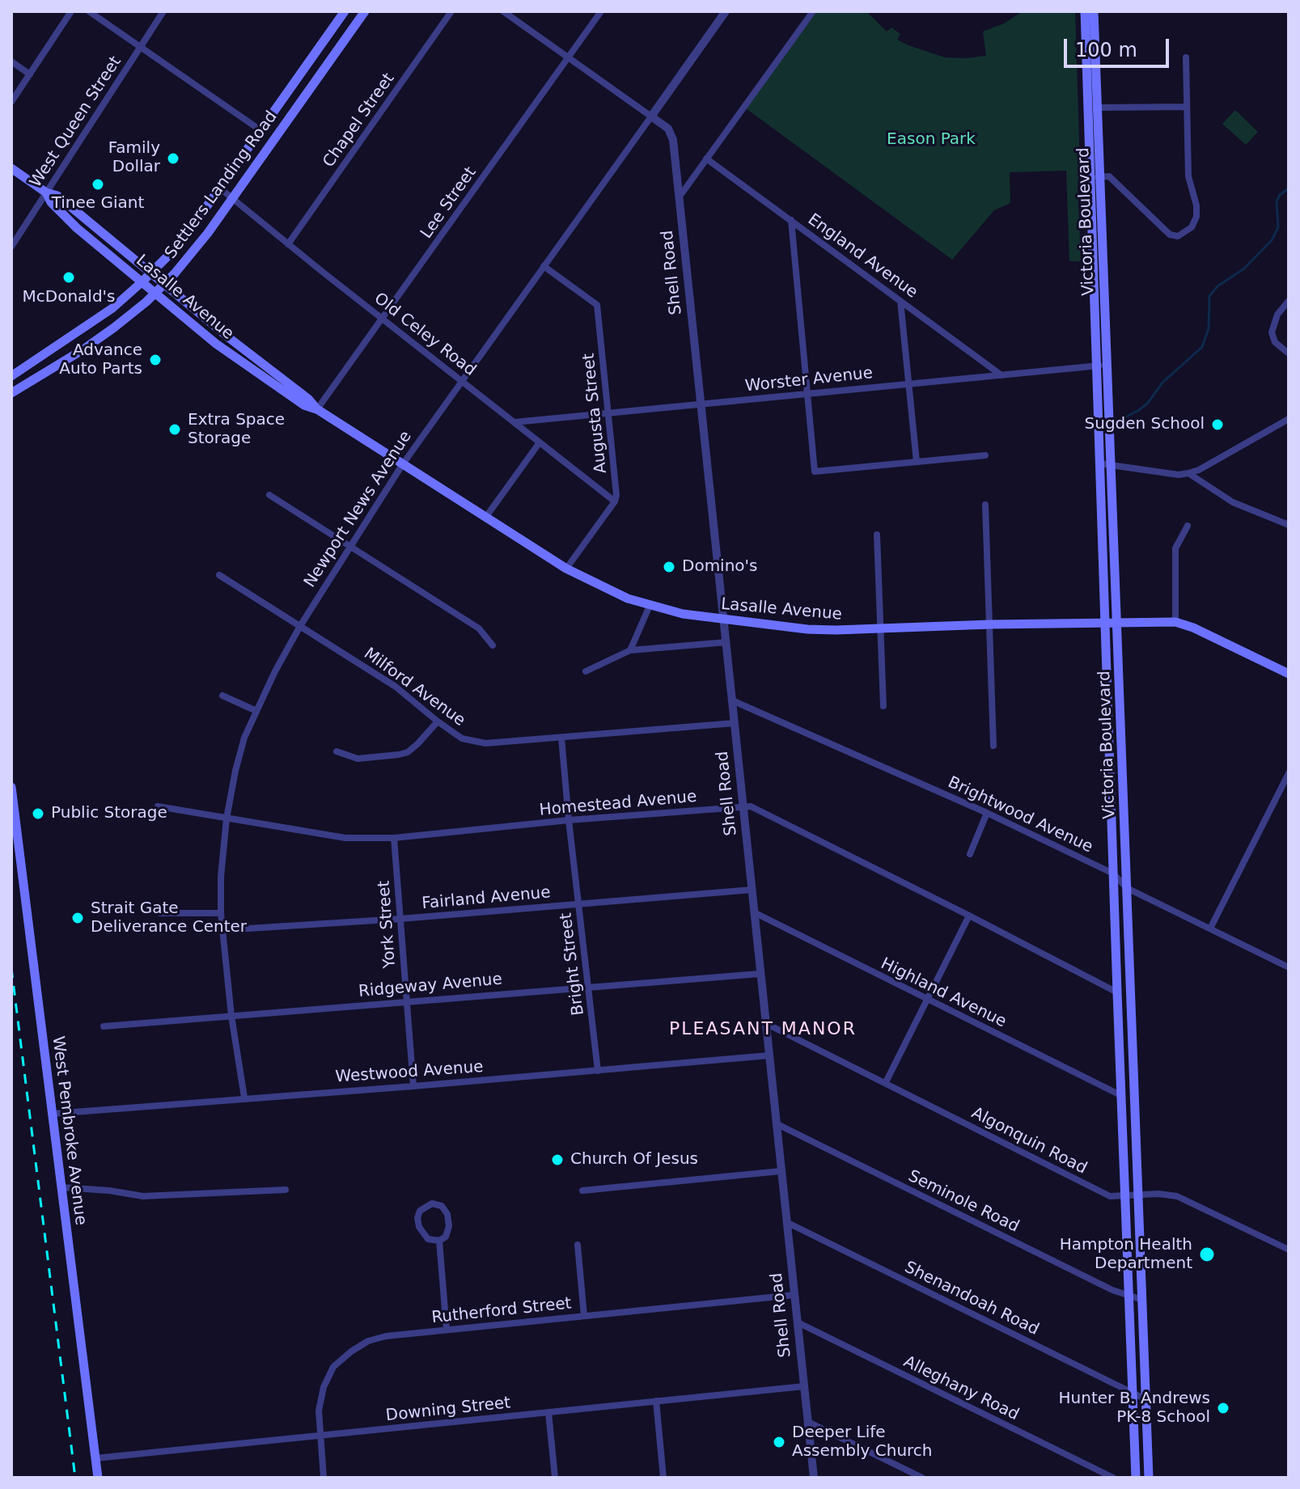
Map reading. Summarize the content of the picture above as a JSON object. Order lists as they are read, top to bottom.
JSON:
{
  "streets": {
    "main road": [
      "Settlers Landing Road",
      "Victoria Boulevard",
      "Lasalle Avenue",
      "West Pembroke Avenue"
    ],
    "street": [
      "Chapel Street",
      "West Queen Street",
      "Lee Street",
      "England Avenue",
      "Shell Road",
      "Old Celey Road",
      "Worster Avenue",
      "Augusta Street",
      "Newport News Avenue",
      "Milford Avenue",
      "Homestead Avenue",
      "Brightwood Avenue",
      "Fairland Avenue",
      "York Street",
      "Bright Street",
      "Ridgeway Avenue",
      "Highland Avenue",
      "Westwood Avenue",
      "Algonquin Road",
      "Seminole Road",
      "Shenandoah Road",
      "Rutherford Street",
      "Alleghany Road",
      "Downing Street"
    ]
  },
  "crossings": [
    ["Chapel Street", "Old Celey Road"],
    ["West Queen Street", "Lasalle Avenue"],
    ["Settlers Landing Road", "Lasalle Avenue"],
    ["Settlers Landing Road", "Old Celey Road"],
    ["Lee Street", "Lasalle Avenue"],
    ["Lee Street", "Old Celey Road"],
    ["Victoria Boulevard", "Lasalle Avenue"],
    ["Victoria Boulevard", "Worster Avenue"],
    ["Victoria Boulevard", "Homestead Avenue"],
    ["Victoria Boulevard", "Brightwood Avenue"],
    ["Victoria Boulevard", "Highland Avenue"],
    ["Victoria Boulevard", "Algonquin Road"],
    ["Victoria Boulevard", "Seminole Road"],
    ["Victoria Boulevard", "Shenandoah Road"],
    ["England Avenue", "Worster Avenue"],
    ["Shell Road", "Lasalle Avenue"],
    ["Shell Road", "Worster Avenue"],
    ["Shell Road", "Newport News Avenue"],
    ["Shell Road", "Milford Avenue"],
    ["Shell Road", "Homestead Avenue"],
    ["Shell Road", "Brightwood Avenue"],
    ["Shell Road", "Fairland Avenue"],
    ["Shell Road", "Ridgeway Avenue"],
    ["Shell Road", "Highland Avenue"],
    ["Shell Road", "Westwood Avenue"],
    ["Shell Road", "Algonquin Road"],
    ["Shell Road", "Seminole Road"],
    ["Shell Road", "Shenandoah Road"],
    ["Shell Road", "Rutherford Street"],
    ["Shell Road", "Alleghany Road"],
    ["Shell Road", "Downing Street"],
    ["Lasalle Avenue", "Newport News Avenue"],
    ["Old Celey Road", "Worster Avenue"],
    ["Old Celey Road", "Augusta Street"],
    ["Old Celey Road", "Newport News Avenue"],
    ["Worster Avenue", "Augusta Street"],
    ["Augusta Street", "Newport News Avenue"],
    ["Newport News Avenue", "Milford Avenue"],
    ["Newport News Avenue", "Homestead Avenue"],
    ["Newport News Avenue", "Fairland Avenue"],
    ["Newport News Avenue", "Ridgeway Avenue"],
    ["Newport News Avenue", "Westwood Avenue"],
    ["Milford Avenue", "Bright Street"],
    ["Homestead Avenue", "York Street"],
    ["Homestead Avenue", "Bright Street"],
    ["Fairland Avenue", "York Street"],
    ["Fairland Avenue", "Bright Street"],
    ["York Street", "Ridgeway Avenue"],
    ["York Street", "Westwood Avenue"],
    ["Bright Street", "Ridgeway Avenue"],
    ["Bright Street", "Westwood Avenue"],
    ["Westwood Avenue", "West Pembroke Avenue"],
    ["West Pembroke Avenue", "Downing Street"],
    ["Rutherford Street", "Downing Street"]
  ],
  "districts": ["PLEASANT MANOR"],
  "parks": ["Eason Park"],
  "places": [
    "Family Dollar",
    "Tinee Giant",
    "McDonald's",
    "Advance Auto Parts",
    "Sugden School",
    "Extra Space Storage",
    "Domino's",
    "Public Storage",
    "Strait Gate Deliverance Center",
    "Church Of Jesus",
    "Hampton Health Department",
    "Hunter B. Andrews PK-8 School",
    "Deeper Life Assembly Church"
  ],
  "scale_bar": "100 m"
}
